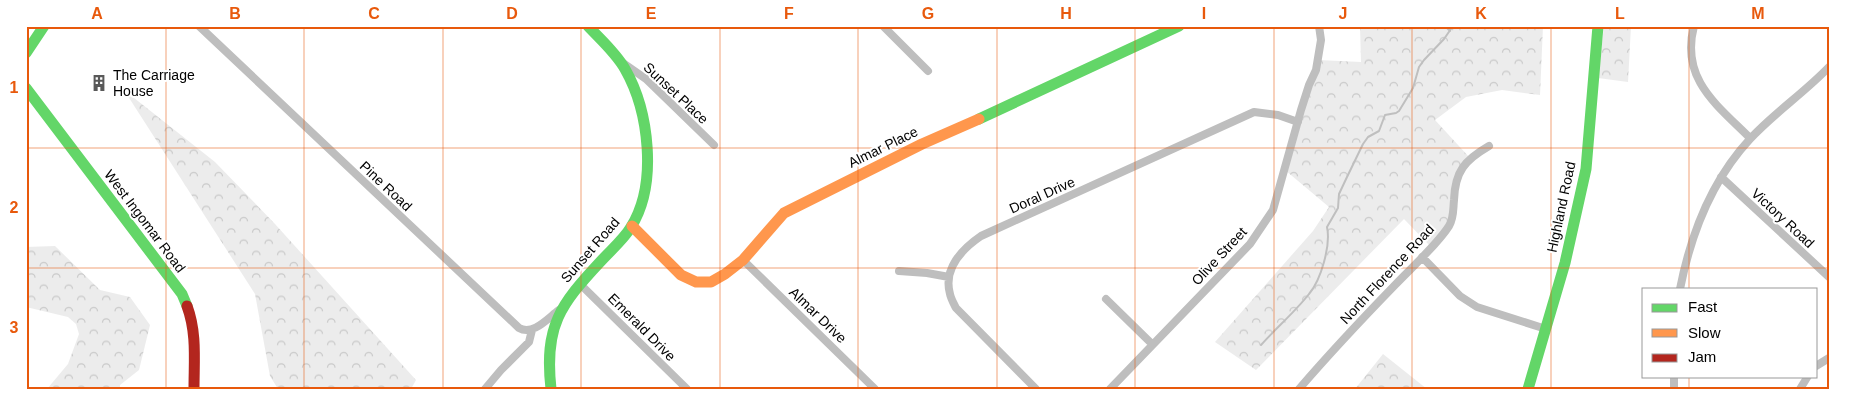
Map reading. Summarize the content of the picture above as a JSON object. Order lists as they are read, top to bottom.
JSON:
{
  "streets": {
    "street": [
      "Sunset Place",
      "Almar Place",
      "Pine Road",
      "Doral Drive",
      "Highland Road",
      "Victory Road",
      "West Ingomar Road",
      "Sunset Road",
      "Olive Street",
      "North Florence Road",
      "Almar Drive",
      "Emerald Drive"
    ]
  },
  "crossings": [
    ["Sunset Place", "Sunset Road"],
    ["Almar Place", "Sunset Road"],
    ["Almar Place", "Almar Drive"],
    ["Doral Drive", "Olive Street"],
    ["Sunset Road", "Emerald Drive"]
  ],
  "places": {
    "building": ["The Carriage House"]
  },
  "legend": ["Fast", "Slow", "Jam"],
  "grid": {
    "columns": [
      "A",
      "B",
      "C",
      "D",
      "E",
      "F",
      "G",
      "H",
      "I",
      "J",
      "K",
      "L",
      "M"
    ],
    "rows": ["1", "2", "3"]
  }
}
